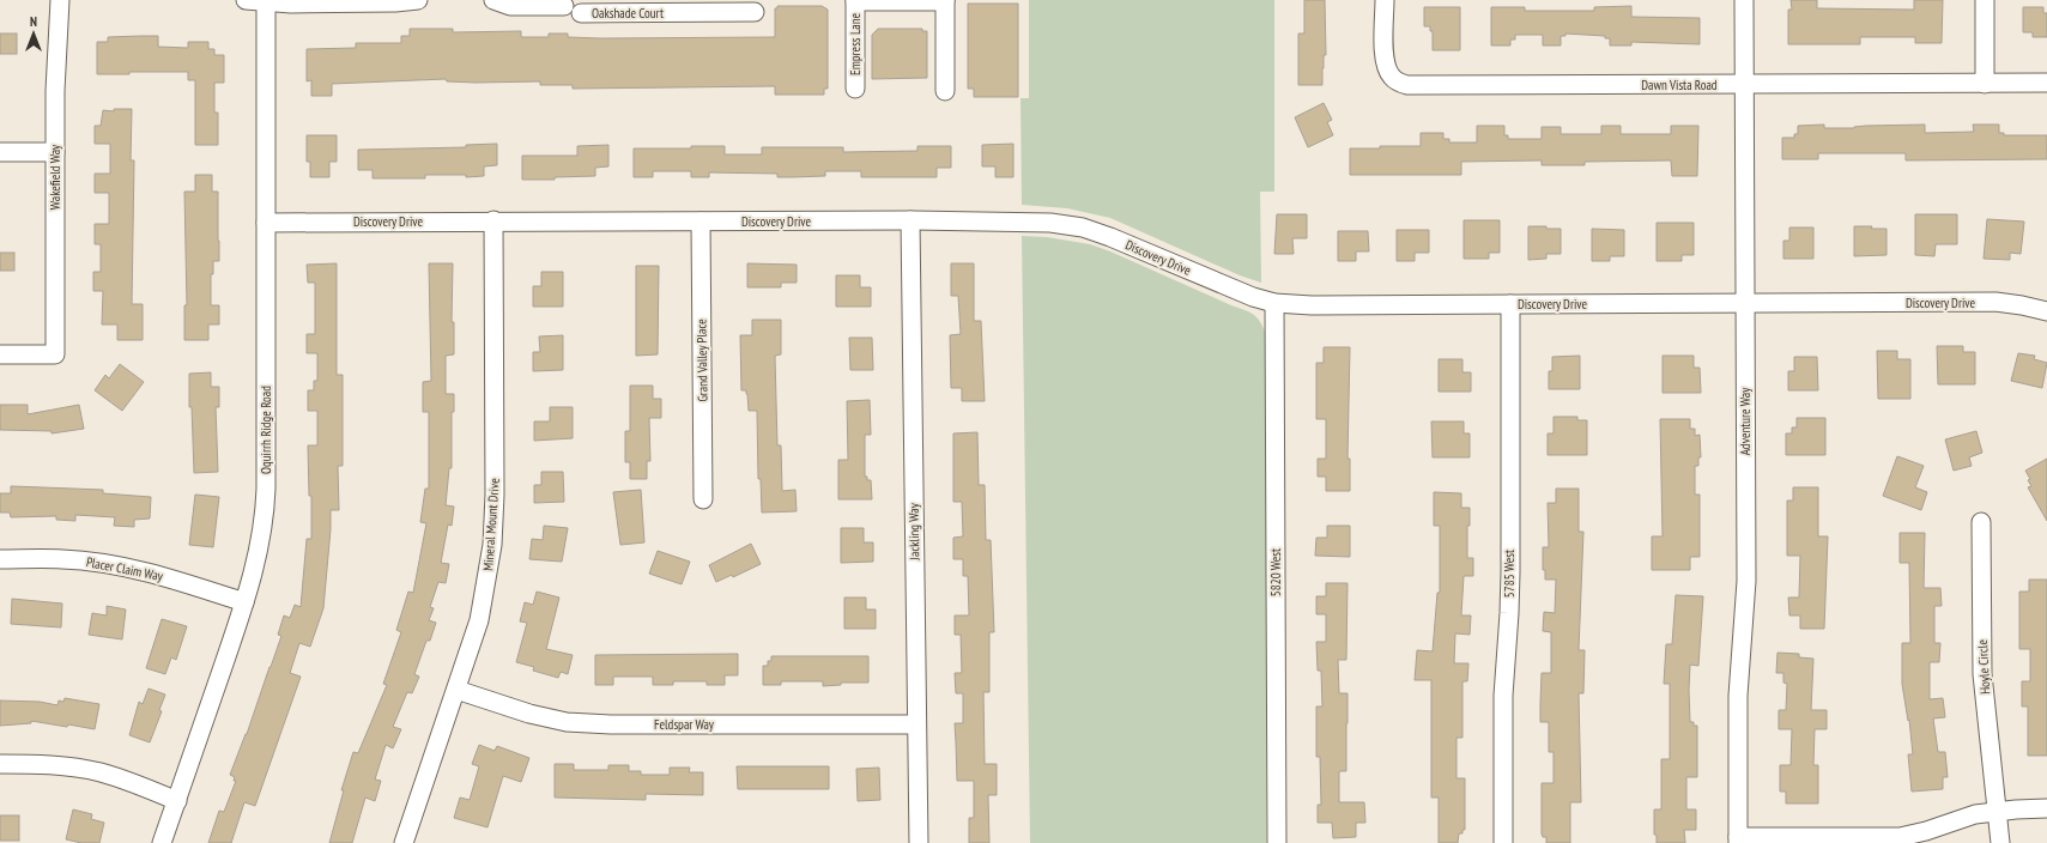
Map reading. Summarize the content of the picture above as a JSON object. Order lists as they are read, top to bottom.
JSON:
{
  "streets": {
    "street": [
      "Oakshade Court",
      "Empress Lane",
      "Dawn Vista Road",
      "Wakefield Way",
      "Discovery Drive",
      "Grand Valley Place",
      "Adventure Way",
      "Oquirrh Ridge Road",
      "Mineral Mount Drive",
      "Jackling Way",
      "Placer Claim Way",
      "5820 West",
      "5785 West",
      "Hoyle Circle",
      "Feldspar Way"
    ]
  },
  "crossings": [
    ["Dawn Vista Road", "Adventure Way"],
    ["Discovery Drive", "Grand Valley Place"],
    ["Discovery Drive", "Adventure Way"],
    ["Discovery Drive", "Oquirrh Ridge Road"],
    ["Discovery Drive", "Mineral Mount Drive"],
    ["Discovery Drive", "Jackling Way"],
    ["Discovery Drive", "5820 West"],
    ["Discovery Drive", "5785 West"],
    ["Oquirrh Ridge Road", "Placer Claim Way"],
    ["Mineral Mount Drive", "Feldspar Way"],
    ["Jackling Way", "Feldspar Way"]
  ],
  "north": "top"
}
